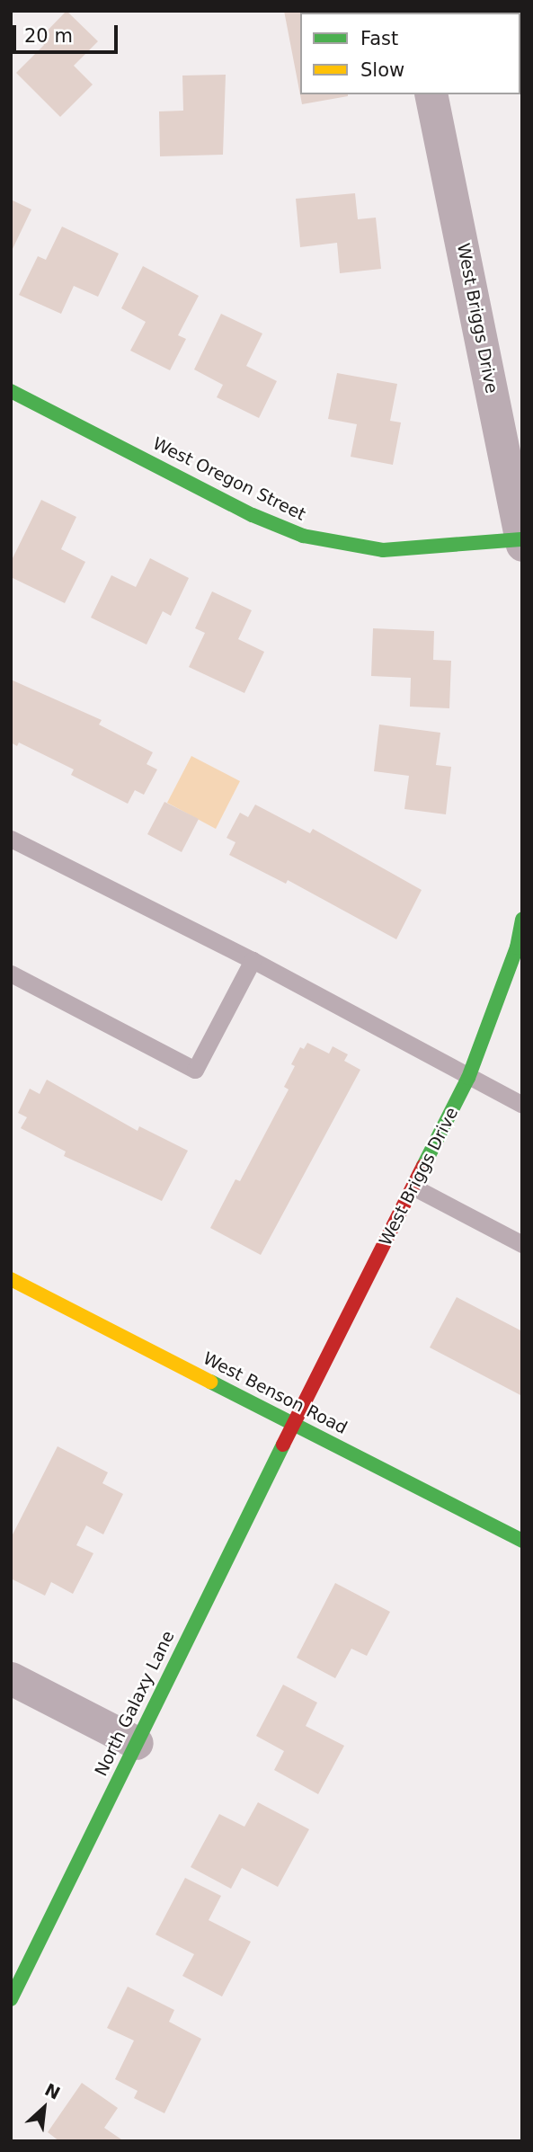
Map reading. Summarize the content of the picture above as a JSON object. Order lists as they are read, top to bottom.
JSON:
{
  "streets": {
    "street": [
      "West Briggs Drive",
      "West Oregon Street",
      "West Benson Road",
      "North Galaxy Lane"
    ]
  },
  "crossings": [
    ["West Briggs Drive", "West Oregon Street"],
    ["West Briggs Drive", "West Benson Road"],
    ["West Briggs Drive", "North Galaxy Lane"],
    ["West Benson Road", "North Galaxy Lane"]
  ],
  "legend": ["Fast", "Slow"],
  "scale_bar": "20 m",
  "north": "top right"
}
